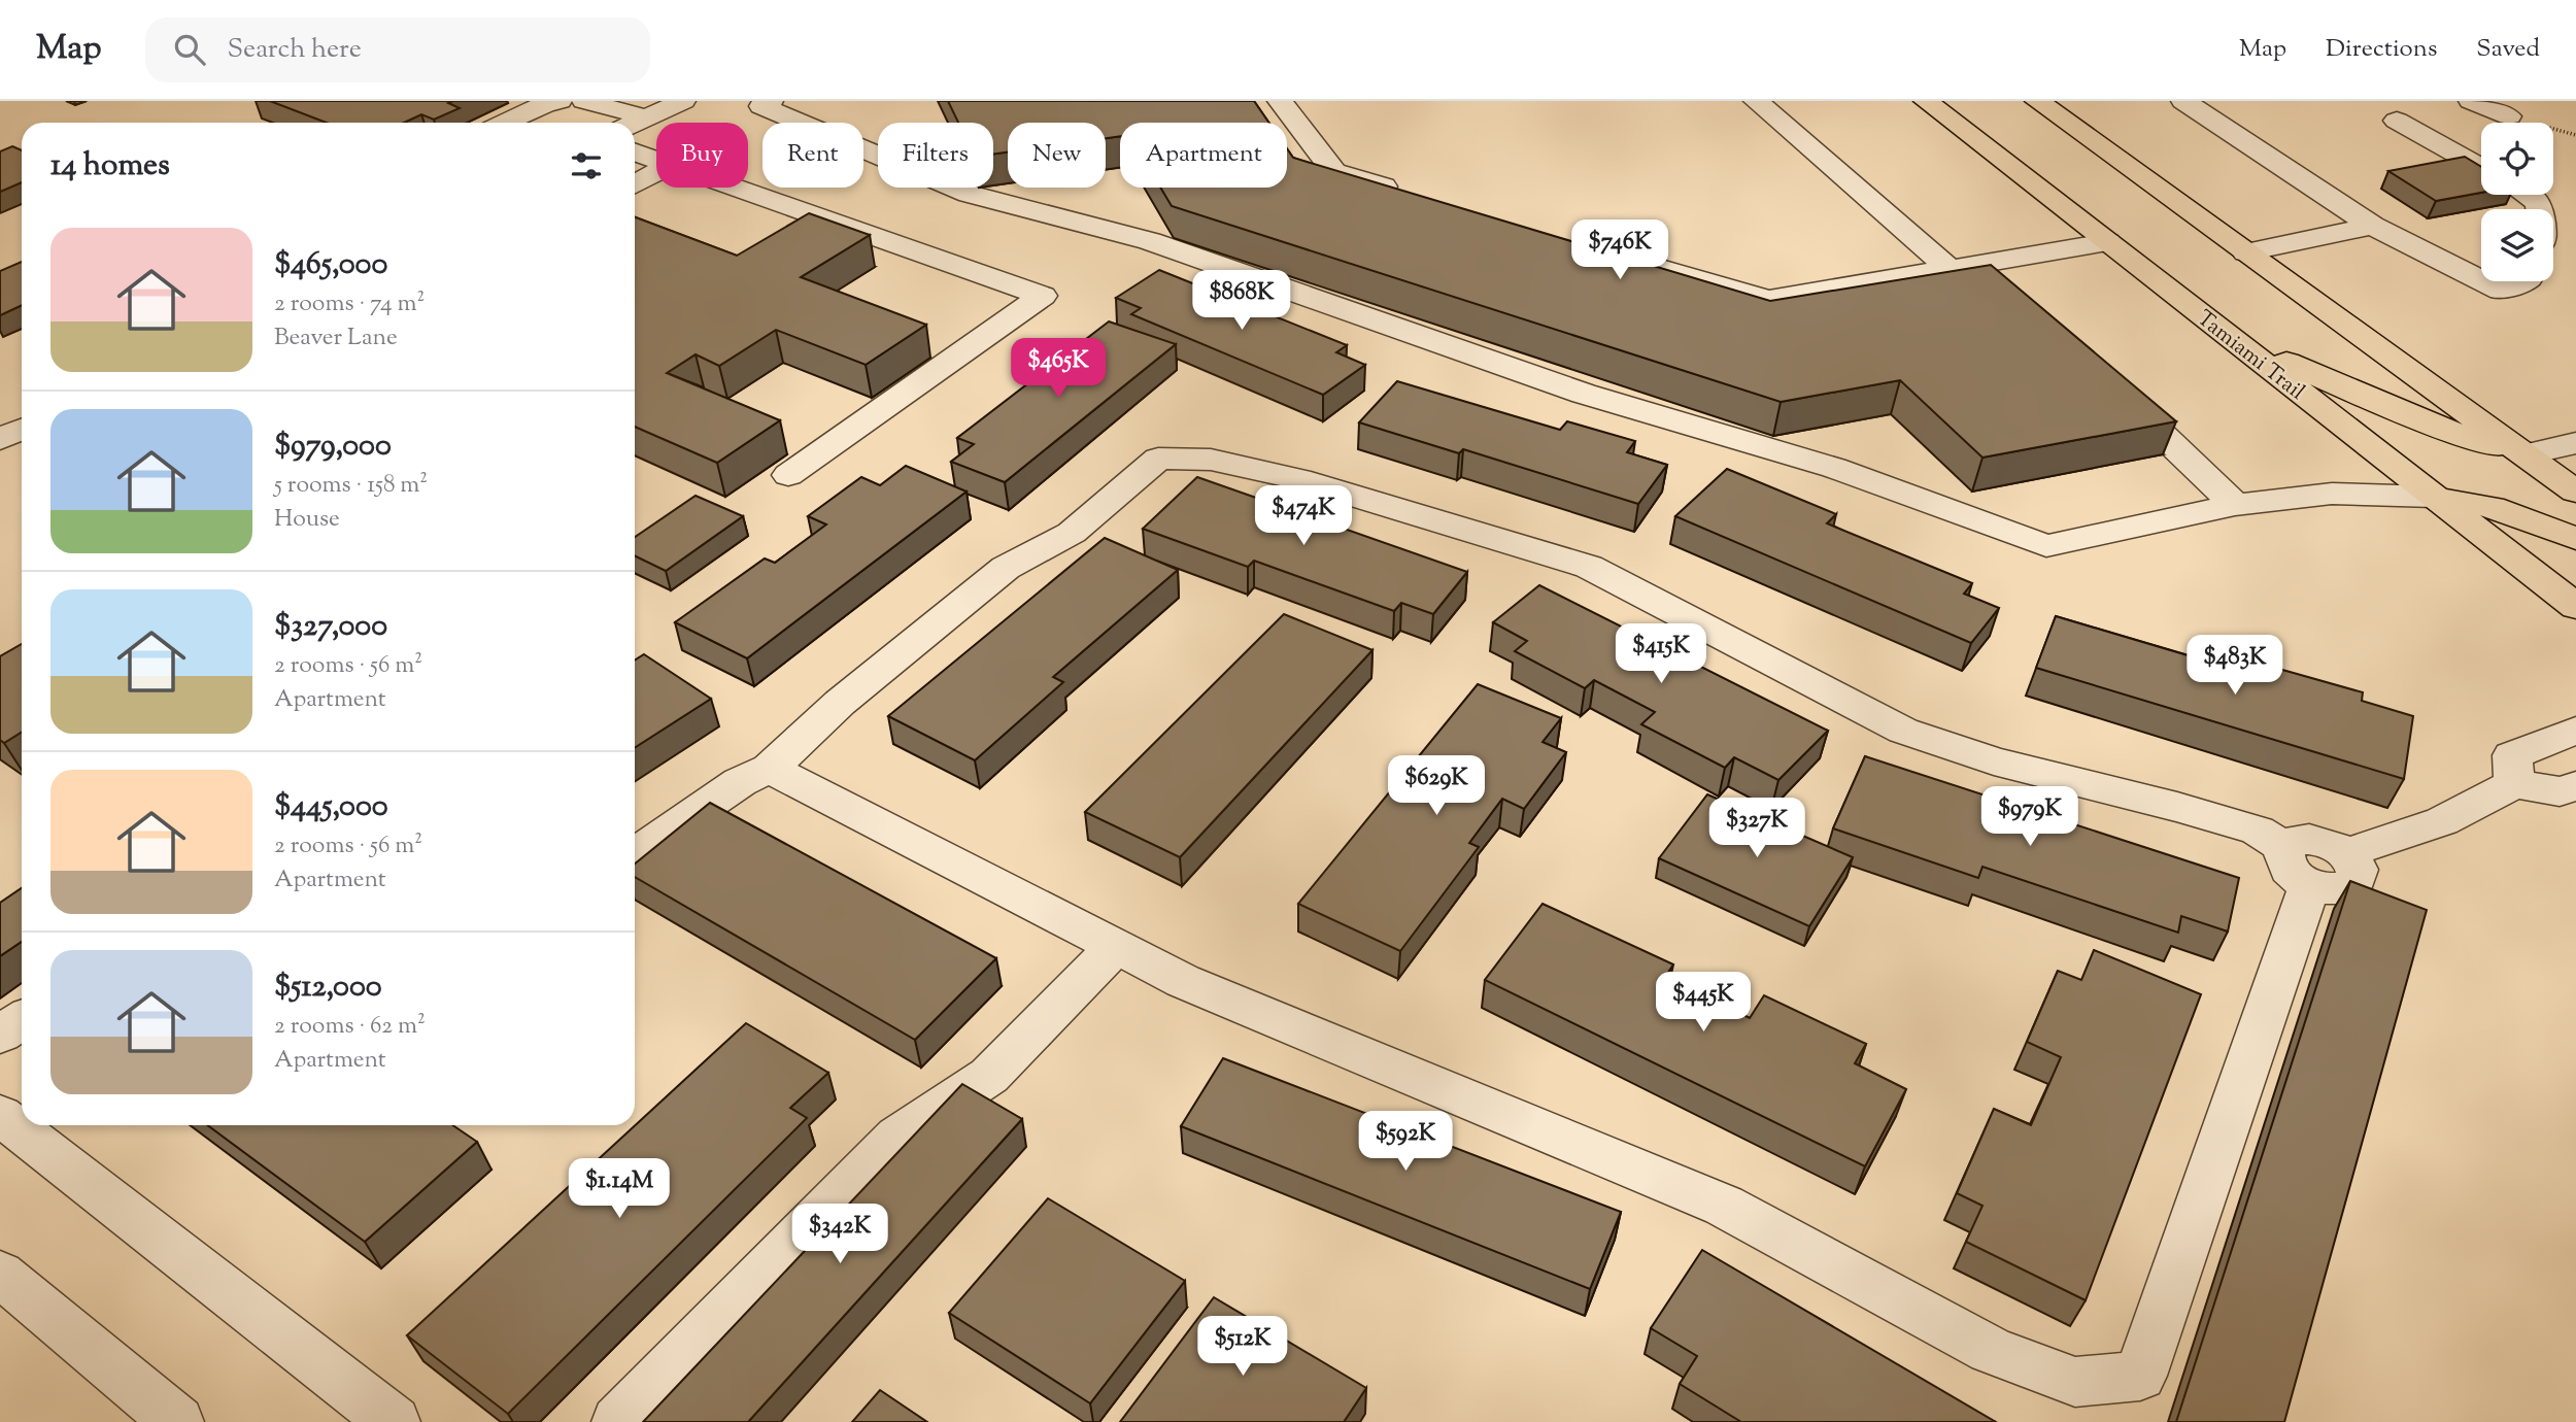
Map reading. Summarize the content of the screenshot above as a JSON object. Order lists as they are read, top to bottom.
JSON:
{
  "streets": {
    "main road": ["Tamiami Trail"]
  },
  "page": {
    "header": "Map",
    "search": "Search here",
    "nav": ["Map", "Directions", "Saved"],
    "chip": [
      "Buy",
      "Rent",
      "Filters",
      "New",
      "Apartment"
    ],
    "heading": "14 homes",
    "list": [
      {
        "name": "$465,000",
        "note": "2 rooms · 74 m² · Beaver Lane"
      },
      {
        "name": "$979,000",
        "note": "5 rooms · 158 m² · House"
      },
      {
        "name": "$327,000",
        "note": "2 rooms · 56 m² · Apartment"
      },
      {
        "name": "$445,000",
        "note": "2 rooms · 56 m² · Apartment"
      },
      {
        "name": "$512,000",
        "note": "2 rooms · 62 m² · Apartment"
      }
    ],
    "price": [
      "$746K",
      "$868K",
      "$465K",
      "$474K",
      "$415K",
      "$483K",
      "$629K",
      "$979K",
      "$327K",
      "$445K",
      "$592K",
      "$1.14M",
      "$342K",
      "$512K"
    ]
  }
}
